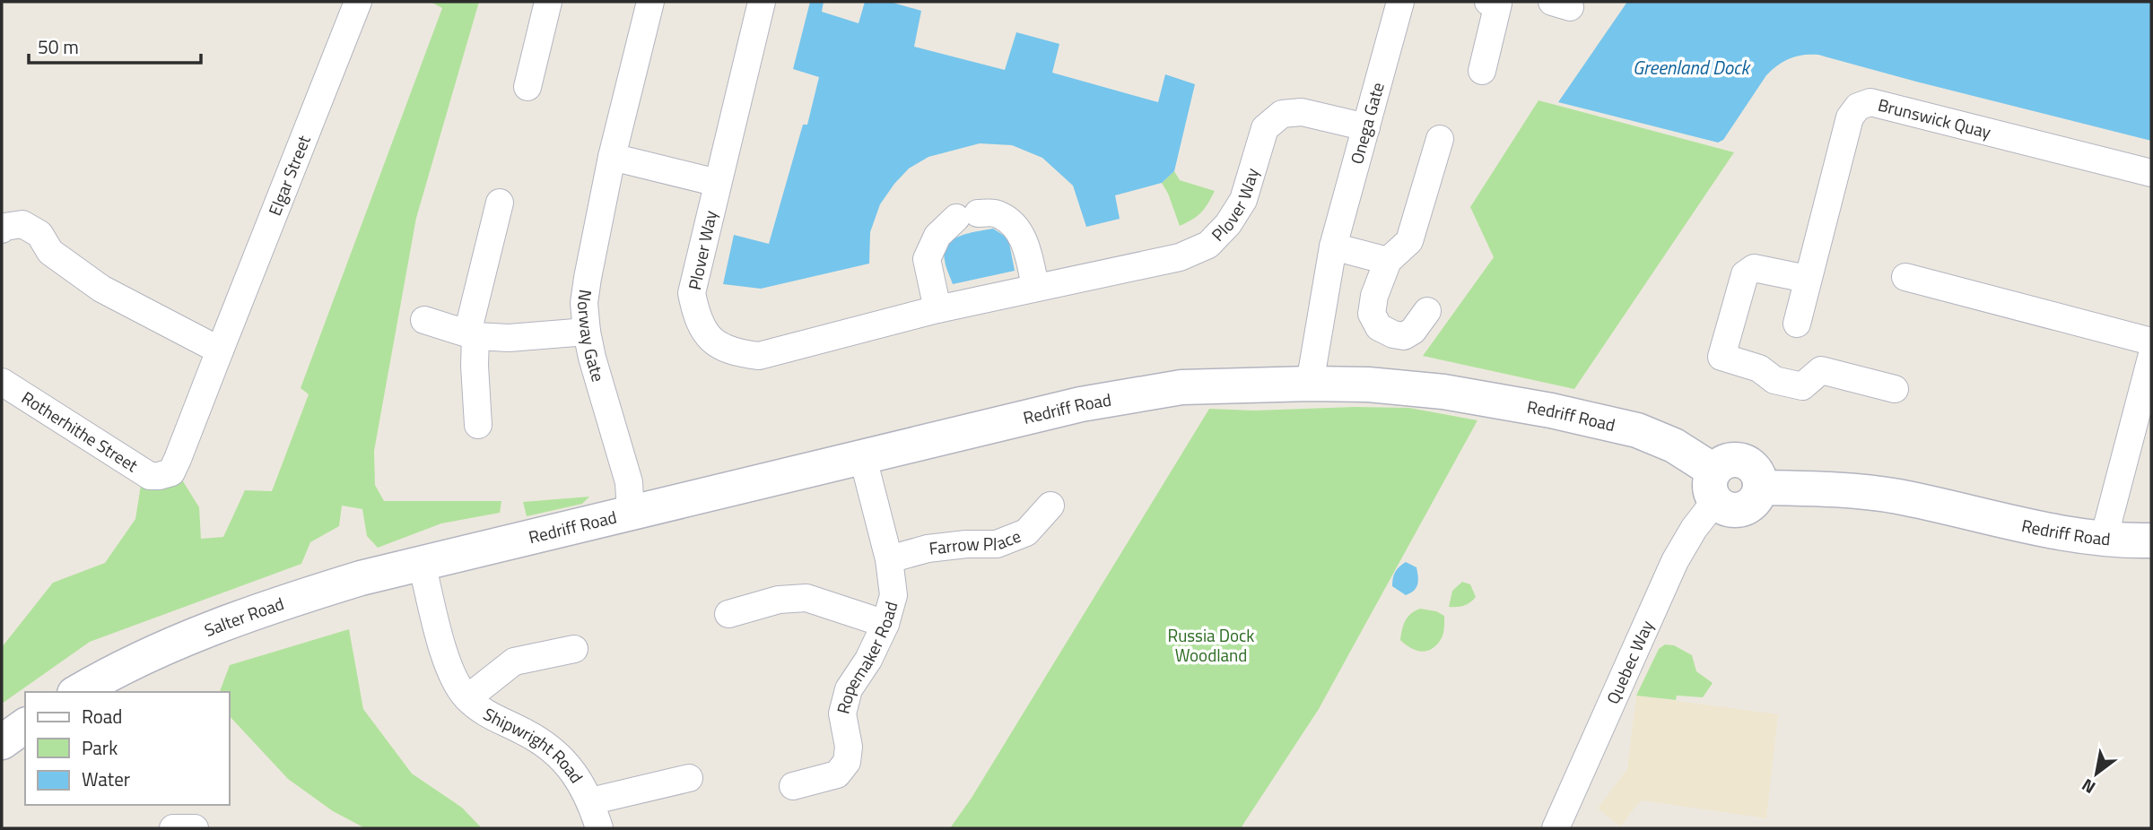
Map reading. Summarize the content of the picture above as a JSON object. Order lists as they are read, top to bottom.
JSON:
{
  "streets": {
    "main road": ["Redriff Road", "Salter Road"],
    "street": [
      "Brunswick Quay",
      "Onega Gate",
      "Elgar Street",
      "Plover Way",
      "Norway Gate",
      "Rotherhithe Street",
      "Farrow Place",
      "Ropemaker Road",
      "Quebec Way",
      "Shipwright Road"
    ]
  },
  "crossings": [
    ["Onega Gate", "Plover Way"],
    ["Onega Gate", "Redriff Road"],
    ["Elgar Street", "Rotherhithe Street"],
    ["Norway Gate", "Redriff Road"],
    ["Redriff Road", "Salter Road"],
    ["Redriff Road", "Ropemaker Road"],
    ["Redriff Road", "Quebec Way"],
    ["Redriff Road", "Shipwright Road"],
    ["Farrow Place", "Ropemaker Road"],
    ["Salter Road", "Shipwright Road"]
  ],
  "water": ["Greenland Dock"],
  "parks": ["Russia Dock Woodland"],
  "legend": ["Road", "Park", "Water"],
  "scale_bar": "50 m",
  "north": "bottom left"
}
